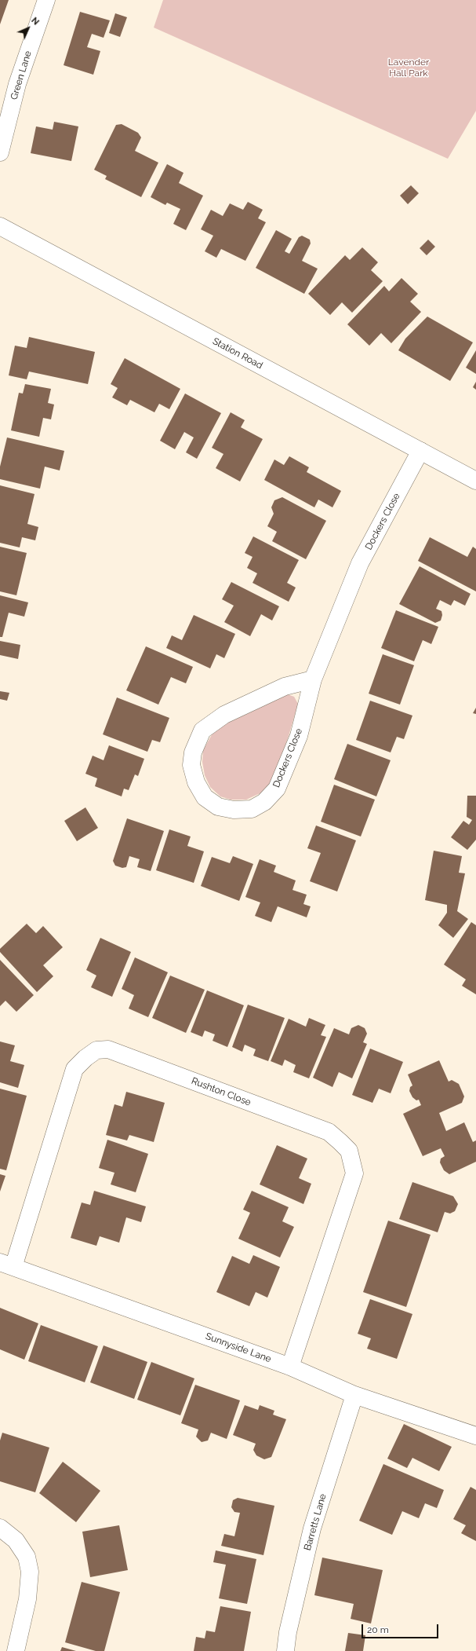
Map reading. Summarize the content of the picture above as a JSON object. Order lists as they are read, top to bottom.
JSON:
{
  "streets": {
    "street": [
      "Green Lane",
      "Station Road",
      "Dockers Close",
      "Rushton Close",
      "Sunnyside Lane",
      "Barretts Lane"
    ]
  },
  "crossings": [
    ["Station Road", "Dockers Close"],
    ["Rushton Close", "Sunnyside Lane"],
    ["Sunnyside Lane", "Barretts Lane"]
  ],
  "parks": ["Lavender Hall Park"],
  "scale_bar": "20 m",
  "north": "top right"
}
